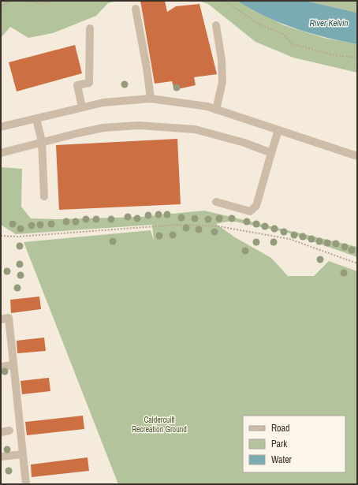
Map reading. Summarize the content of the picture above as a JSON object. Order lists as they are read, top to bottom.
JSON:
{
  "water": ["River Kelvin"],
  "parks": ["Caldercuilt Recreation Ground"],
  "legend": ["Road", "Park", "Water"]
}
